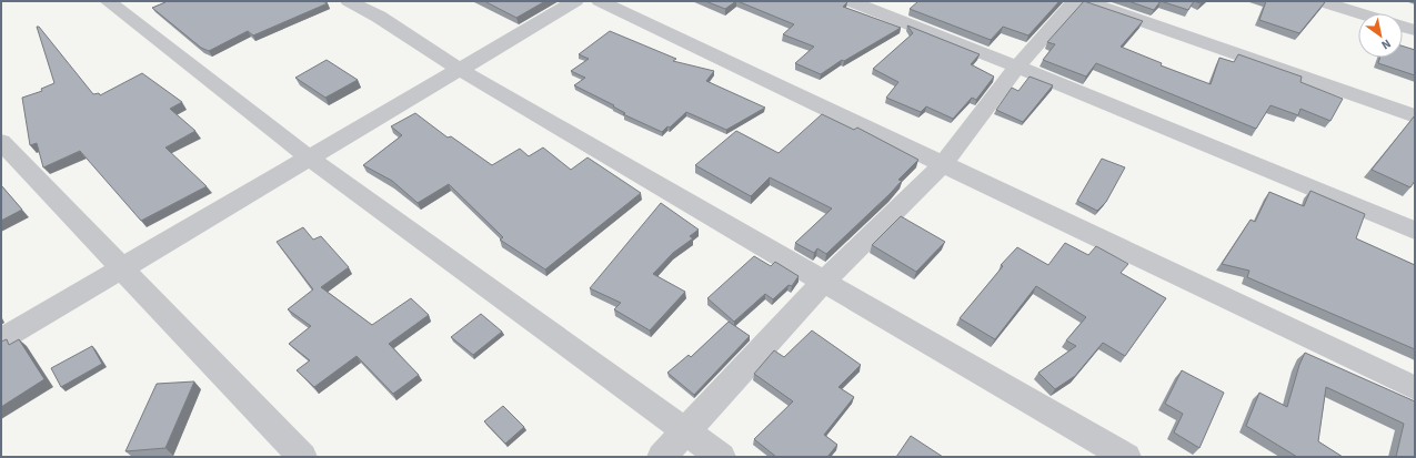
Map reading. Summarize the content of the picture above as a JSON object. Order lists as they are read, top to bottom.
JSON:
{
  "north": "bottom right"
}
